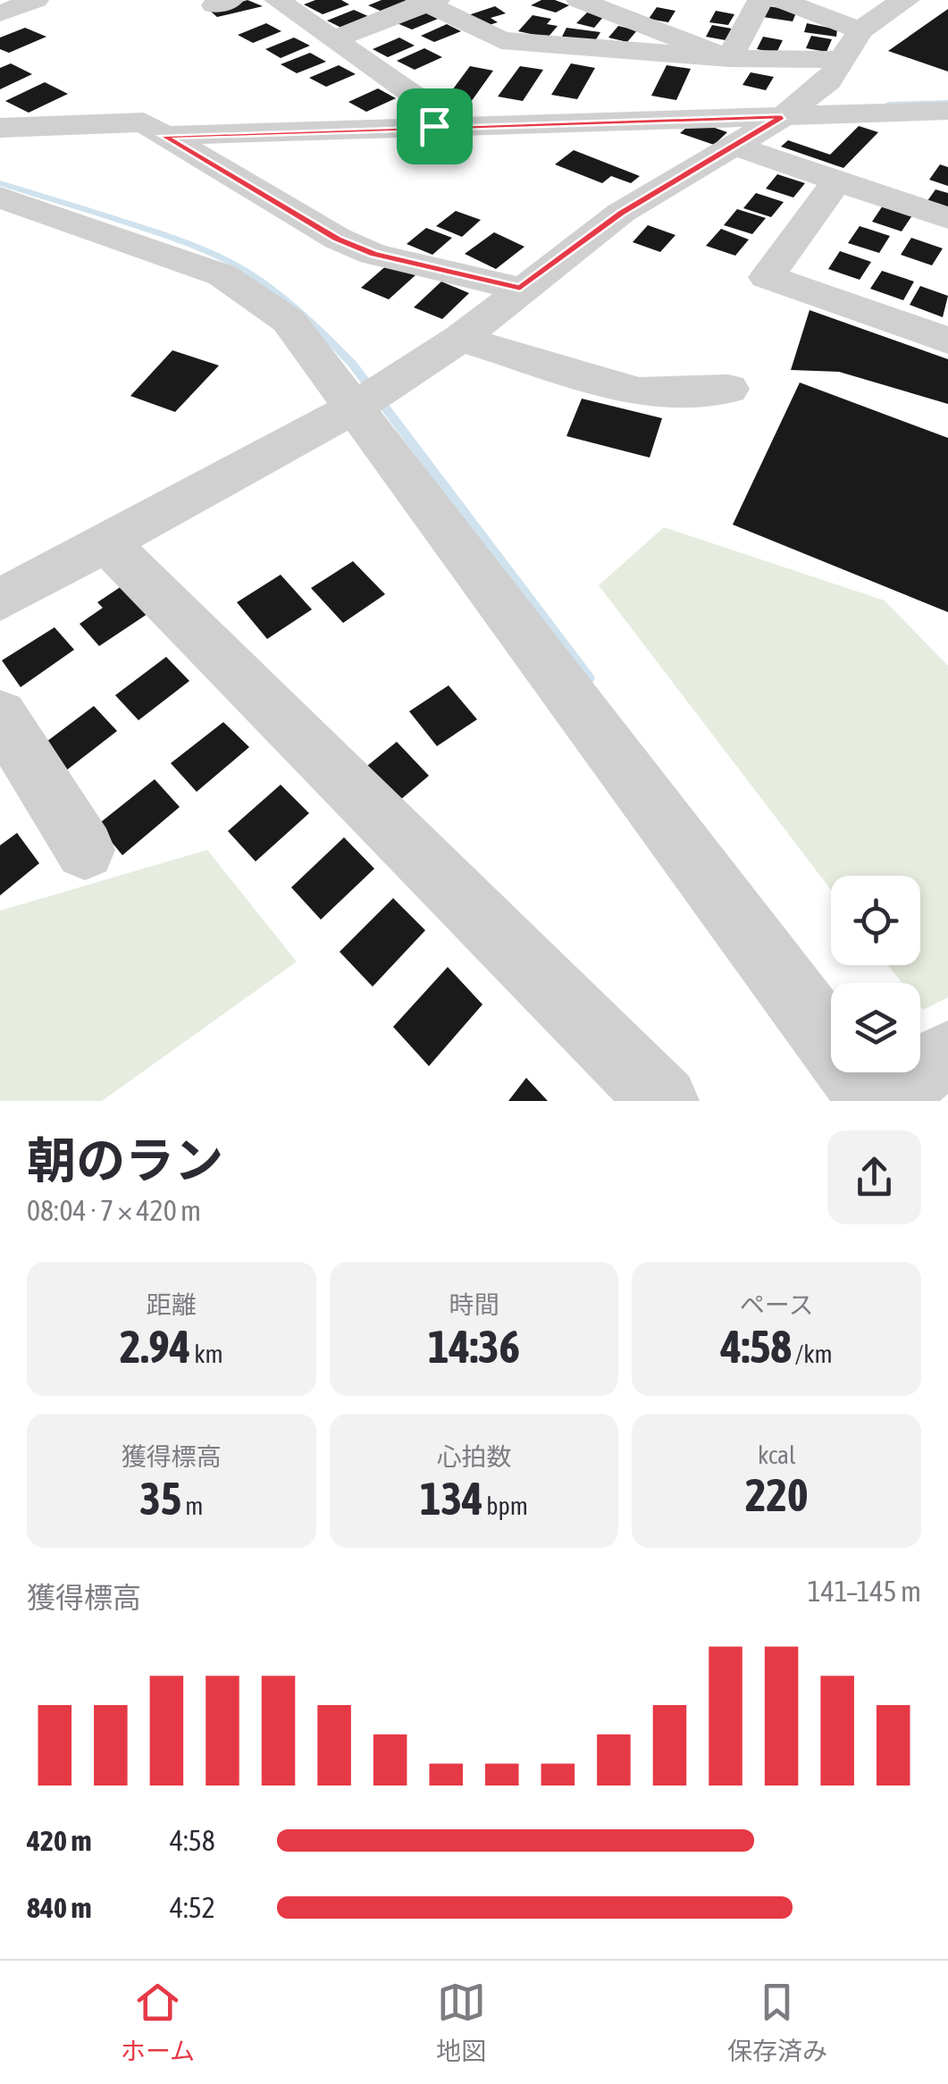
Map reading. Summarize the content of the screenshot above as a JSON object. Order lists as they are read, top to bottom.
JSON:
{
  "page": {
    "heading": ["朝のラン", "08:04 · 7 × 420 m"],
    "stats": [
      ["距離", "2.94 km"],
      ["時間", "14:36"],
      ["ペース", "4:58 /km"],
      ["獲得標高", "35 m"],
      ["心拍数", "134 bpm"],
      ["kcal", "220"]
    ],
    "chart": ["獲得標高", "141–145 m"],
    "list": [
      {
        "name": "420 m",
        "note": "4:58"
      },
      {
        "name": "840 m",
        "note": "4:52"
      }
    ],
    "tabs": ["ホーム", "地図", "保存済み"]
  }
}
